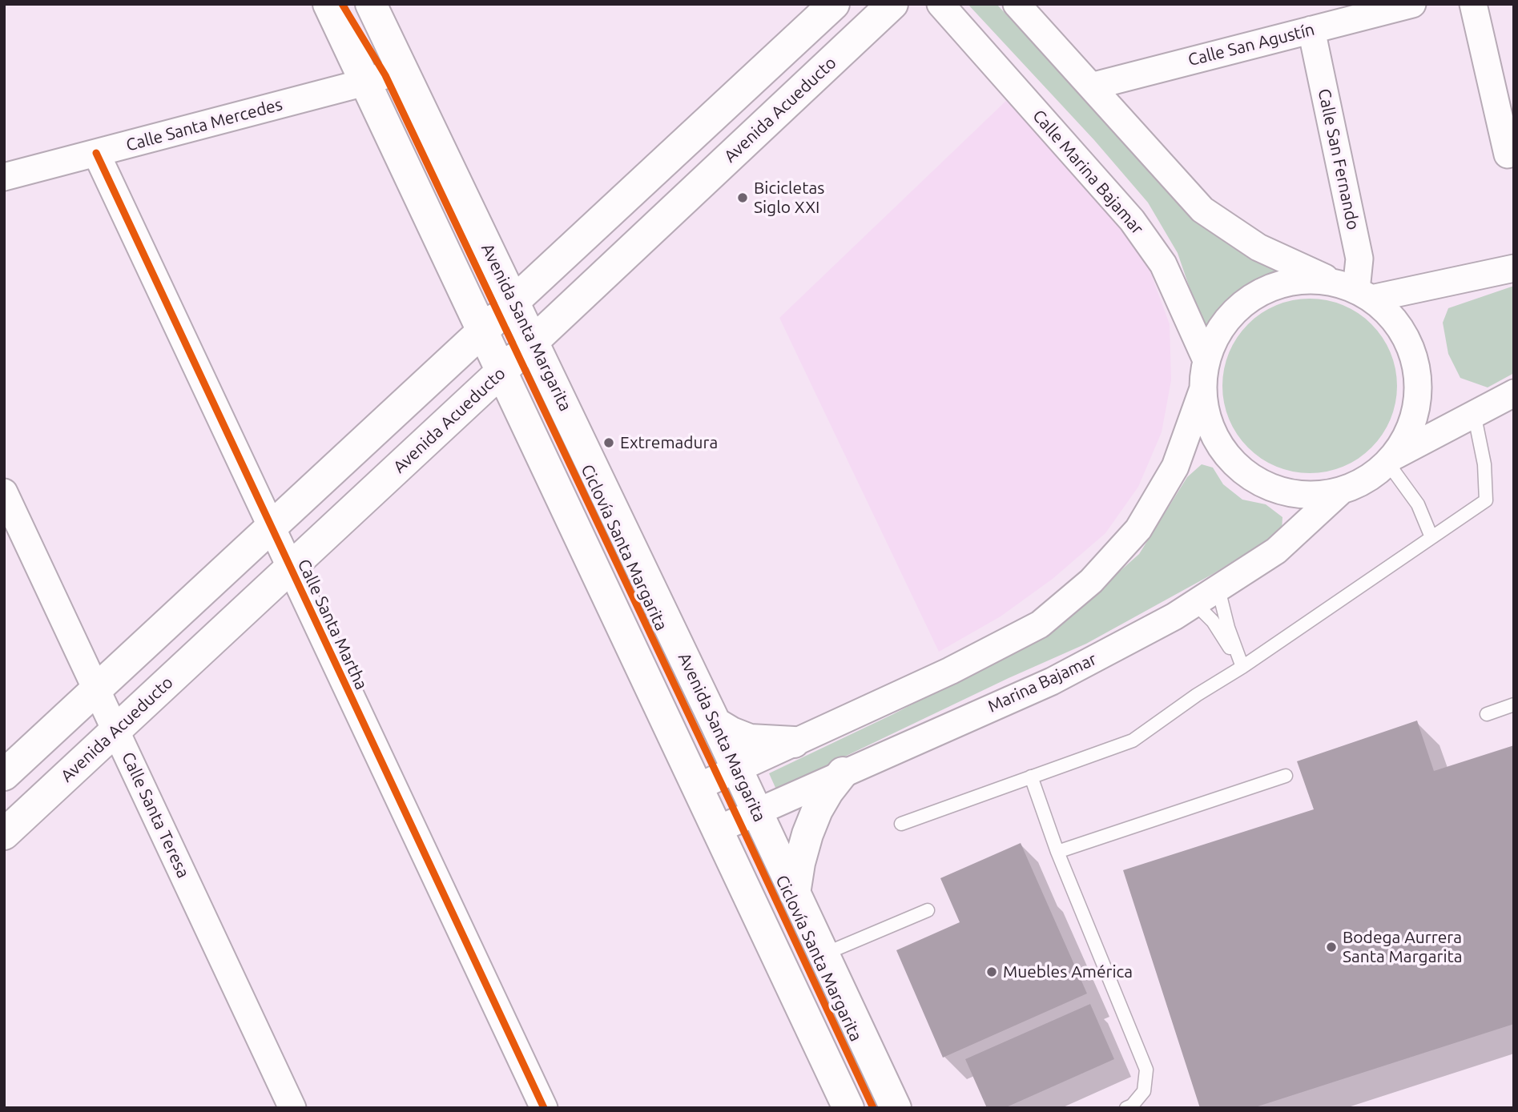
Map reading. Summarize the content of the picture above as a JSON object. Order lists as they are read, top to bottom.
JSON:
{
  "streets": {
    "main road": ["Avenida Acueducto", "Avenida Santa Margarita"],
    "street": [
      "Calle San Agustín",
      "Calle Santa Mercedes",
      "Calle San Fernando",
      "Calle Marina Bajamar",
      "Calle Santa Martha",
      "Marina Bajamar",
      "Calle Santa Teresa"
    ],
    "cycle path": ["Ciclovía Santa Margarita"]
  },
  "crossings": [
    ["Calle San Agustín", "Calle San Fernando"],
    ["Avenida Acueducto", "Avenida Santa Margarita"],
    ["Avenida Acueducto", "Calle Santa Martha"],
    ["Avenida Acueducto", "Calle Santa Teresa"],
    ["Calle Santa Mercedes", "Avenida Santa Margarita"],
    ["Calle Santa Mercedes", "Calle Santa Martha"],
    ["Avenida Santa Margarita", "Marina Bajamar"]
  ],
  "places": [
    "Bicicletas Siglo XXI",
    "Extremadura",
    "Bodega Aurrera Santa Margarita",
    "Muebles América"
  ]
}
